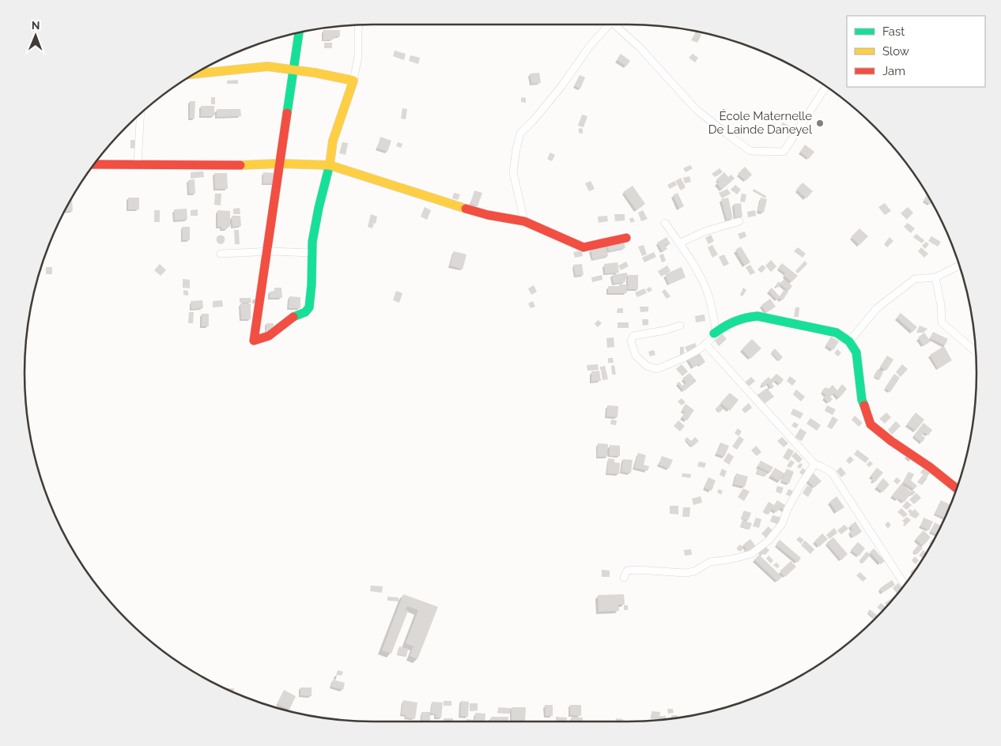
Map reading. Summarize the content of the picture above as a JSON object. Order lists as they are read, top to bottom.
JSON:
{
  "places": ["École Maternelle De Lainde Daneyel"],
  "legend": ["Fast", "Slow", "Jam"],
  "north": "top"
}
